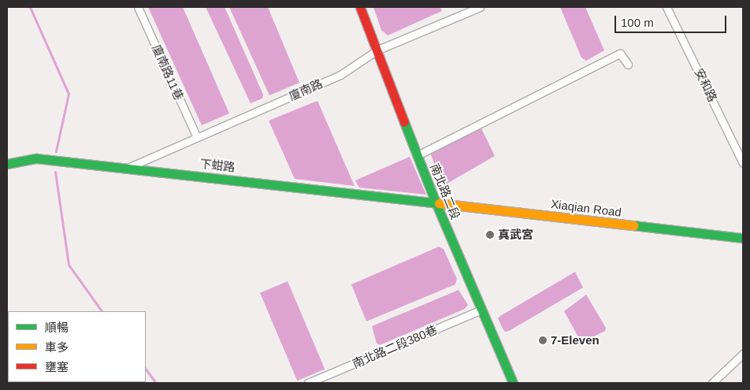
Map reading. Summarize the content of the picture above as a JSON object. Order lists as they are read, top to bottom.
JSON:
{
  "streets": {
    "main road": ["下蚶路", "南北路二段", "Xiaqian Road"],
    "street": [
      "廈南路11巷",
      "安和路",
      "廈南路",
      "南北路二段380巷"
    ]
  },
  "crossings": [
    ["廈南路11巷", "廈南路"],
    ["廈南路", "下蚶路"],
    ["廈南路", "南北路二段"],
    ["下蚶路", "南北路二段"],
    ["下蚶路", "Xiaqian Road"],
    ["南北路二段", "Xiaqian Road"],
    ["南北路二段", "南北路二段380巷"]
  ],
  "places": ["真武宮", "7-Eleven"],
  "legend": ["順暢", "車多", "壅塞"],
  "scale_bar": "100 m"
}
